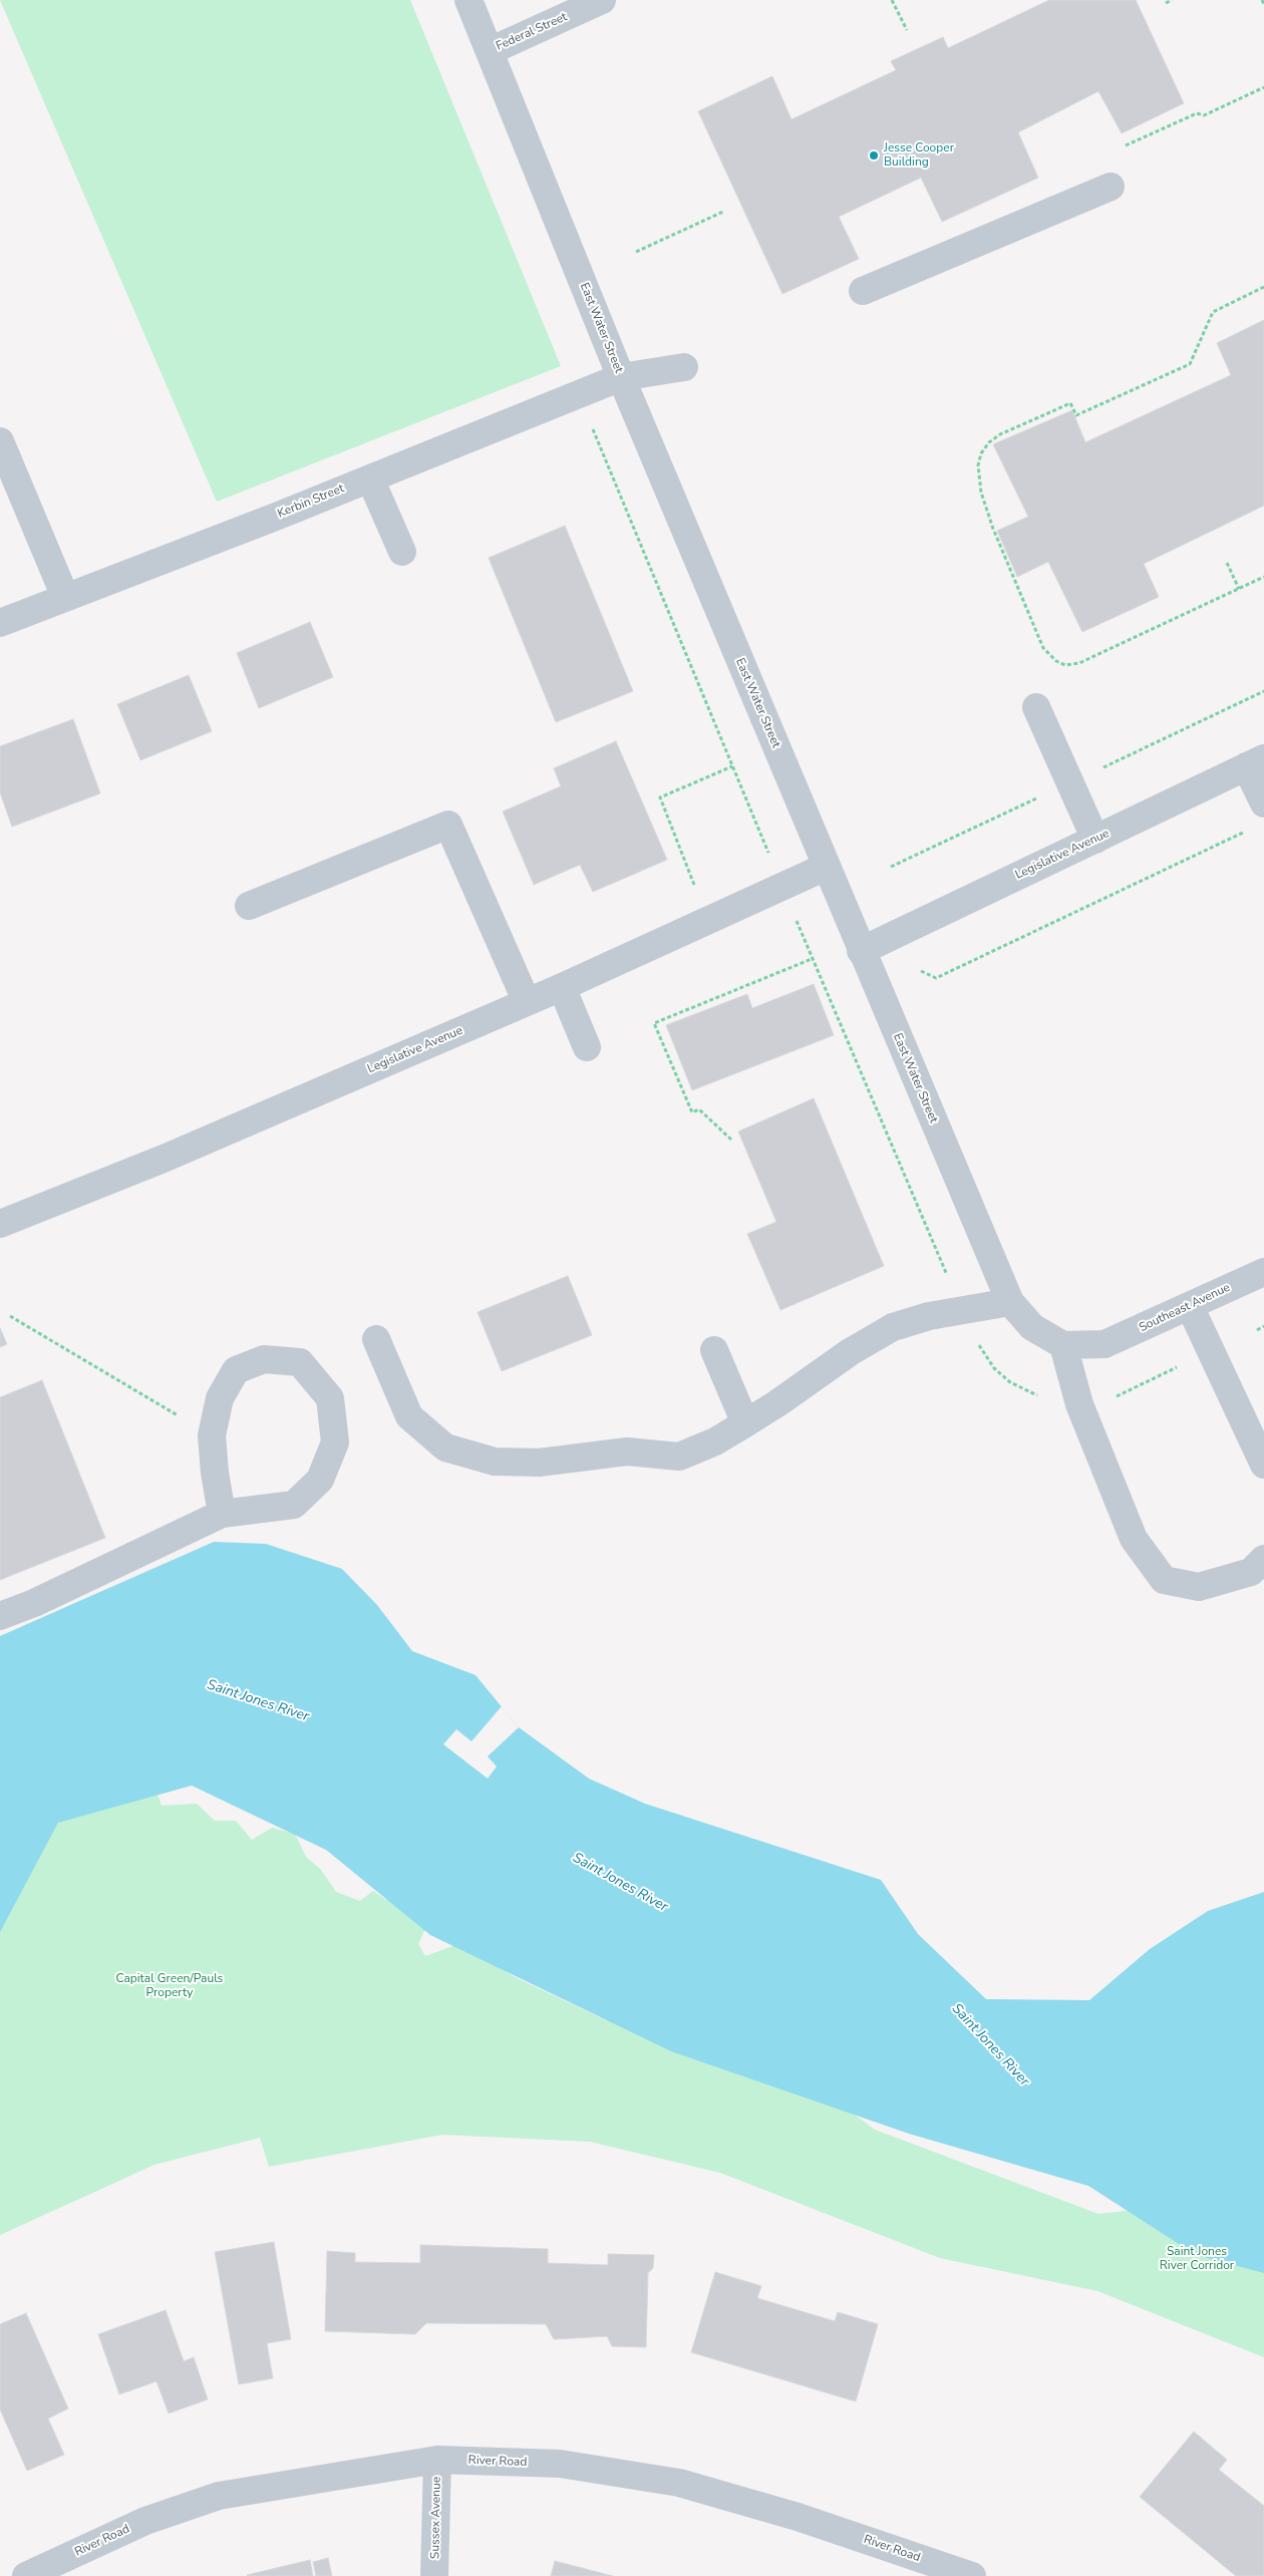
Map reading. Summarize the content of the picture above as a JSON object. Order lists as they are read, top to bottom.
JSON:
{
  "streets": {
    "street": [
      "Federal Street",
      "East Water Street",
      "Kerbin Street",
      "Legislative Avenue",
      "Southeast Avenue",
      "River Road",
      "Sussex Avenue"
    ]
  },
  "crossings": [
    ["Federal Street", "East Water Street"],
    ["East Water Street", "Kerbin Street"],
    ["East Water Street", "Legislative Avenue"],
    ["East Water Street", "Southeast Avenue"],
    ["River Road", "Sussex Avenue"]
  ],
  "water": ["Saint Jones River"],
  "parks": ["Capital Green/Pauls Property", "Saint Jones River Corridor"],
  "places": ["Jesse Cooper Building"]
}
